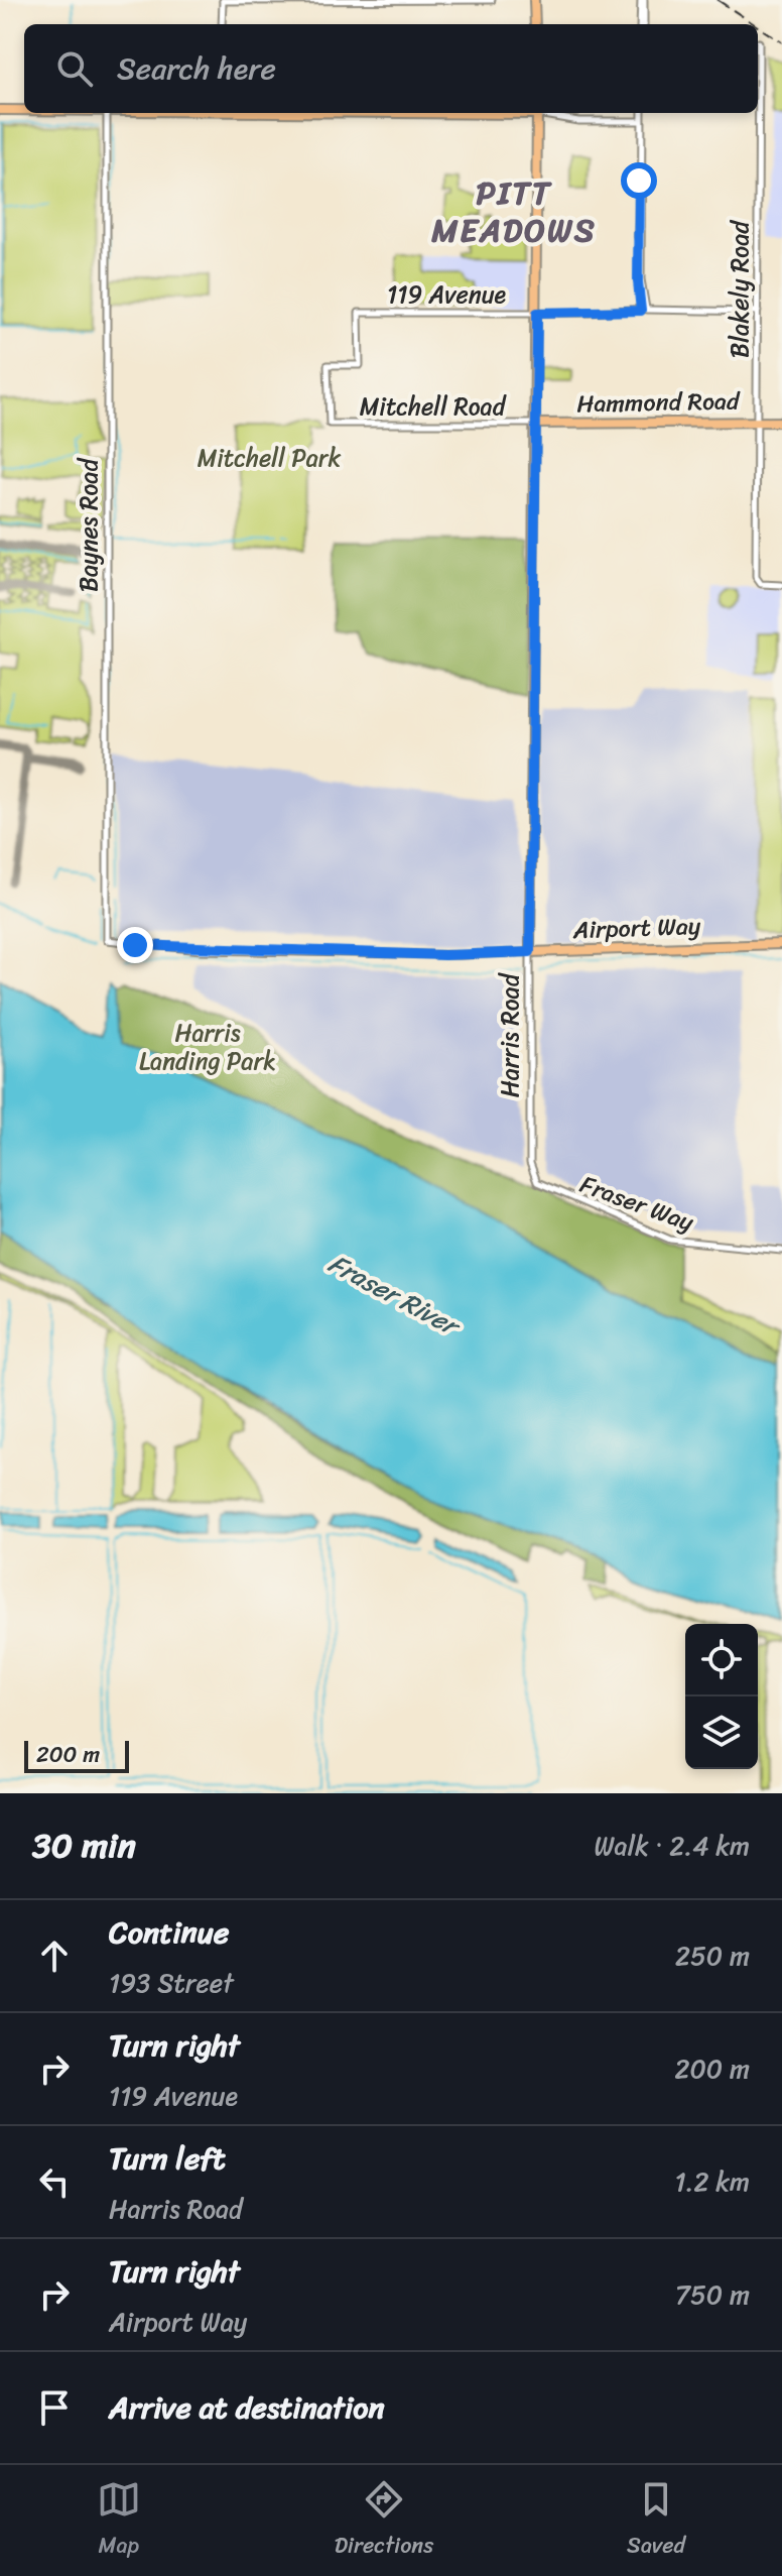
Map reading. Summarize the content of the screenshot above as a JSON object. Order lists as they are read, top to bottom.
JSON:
{
  "streets": {
    "main road": ["Hammond Road", "Airport Way", "Harris Road"],
    "street": [
      "Blakely Road",
      "119 Avenue",
      "Mitchell Road",
      "Baynes Road",
      "Fraser Way"
    ]
  },
  "crossings": [
    ["Blakely Road", "119 Avenue"],
    ["Blakely Road", "Hammond Road"],
    ["119 Avenue", "Mitchell Road"],
    ["119 Avenue", "Harris Road"],
    ["Hammond Road", "Mitchell Road"],
    ["Hammond Road", "Harris Road"],
    ["Mitchell Road", "Harris Road"],
    ["Baynes Road", "Airport Way"],
    ["Airport Way", "Harris Road"],
    ["Harris Road", "Fraser Way"]
  ],
  "districts": ["PITT MEADOWS"],
  "water": ["Fraser River"],
  "parks": ["Mitchell Park", "Harris Landing Park"],
  "scale_bar": "200 m",
  "page": {
    "search": "Search here",
    "scale": "200 m",
    "heading": ["30 min", "Walk · 2.4 km"],
    "list": [
      ["Continue", "193 Street", "250 m"],
      ["Turn right", "119 Avenue", "200 m"],
      ["Turn left", "Harris Road", "1.2 km"],
      ["Turn right", "Airport Way", "750 m"],
      "Arrive at destination"
    ],
    "nav": ["Map", "Directions", "Saved"]
  }
}
